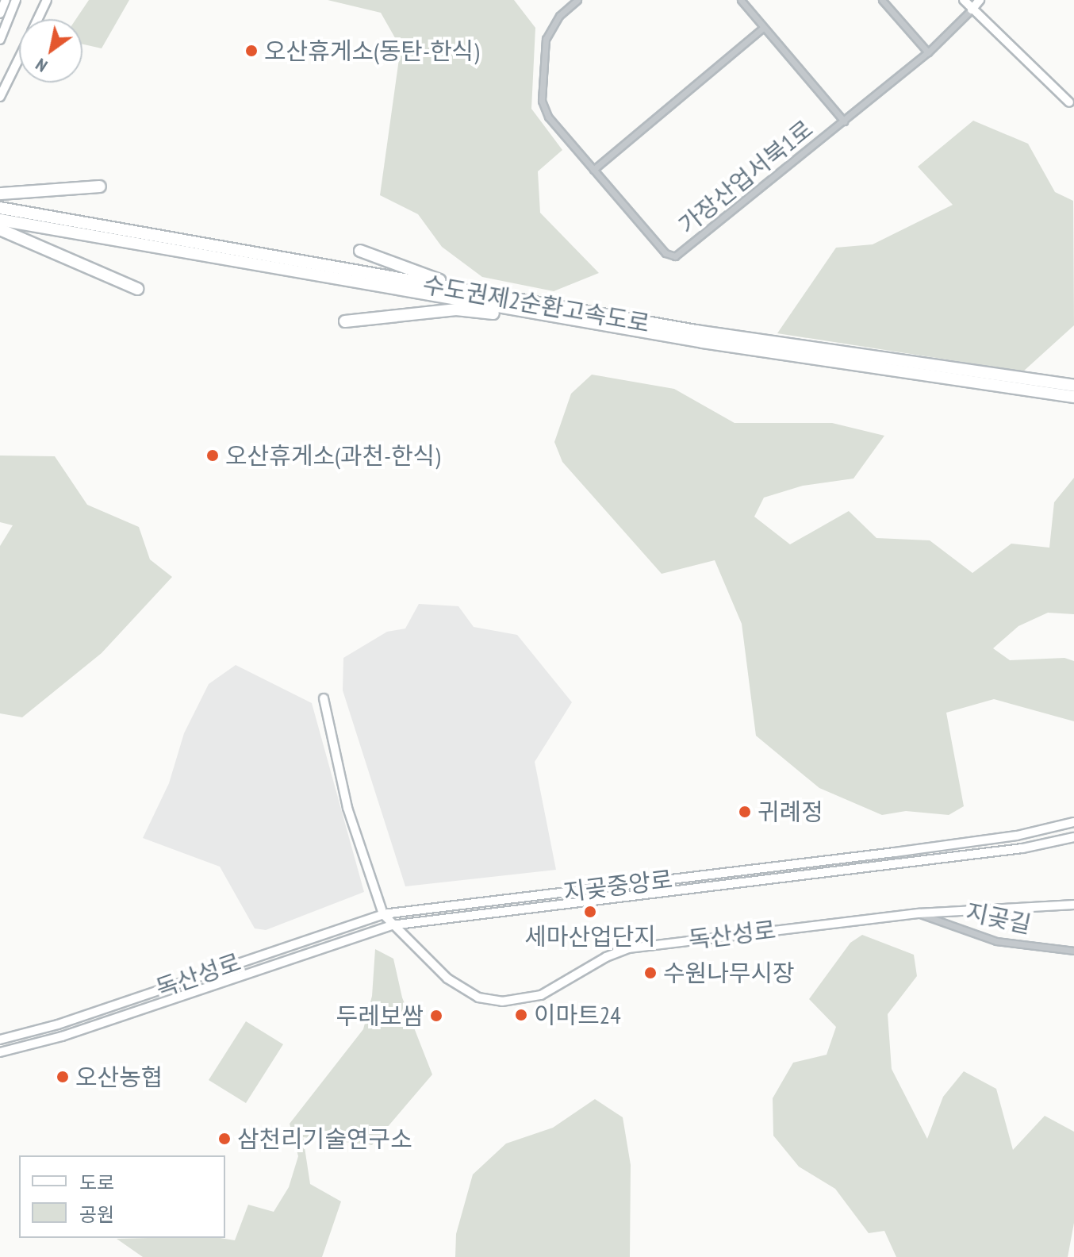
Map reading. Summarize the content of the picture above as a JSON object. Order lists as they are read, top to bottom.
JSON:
{
  "streets": {
    "highway": ["수도권제2순환고속도로"],
    "street": [
      "가장산업서북1로",
      "지곶중앙로",
      "지곶길",
      "독산성로"
    ]
  },
  "crossings": [
    ["지곶중앙로", "독산성로"],
    ["지곶길", "독산성로"]
  ],
  "places": [
    "오산휴게소(동탄-한식)",
    "오산휴게소(과천-한식)",
    "귀례정",
    "세마산업단지",
    "수원나무시장",
    "이마트24",
    "두레보쌈",
    "오산농협",
    "삼천리기술연구소"
  ],
  "legend": ["도로", "공원"],
  "north": "bottom left"
}
